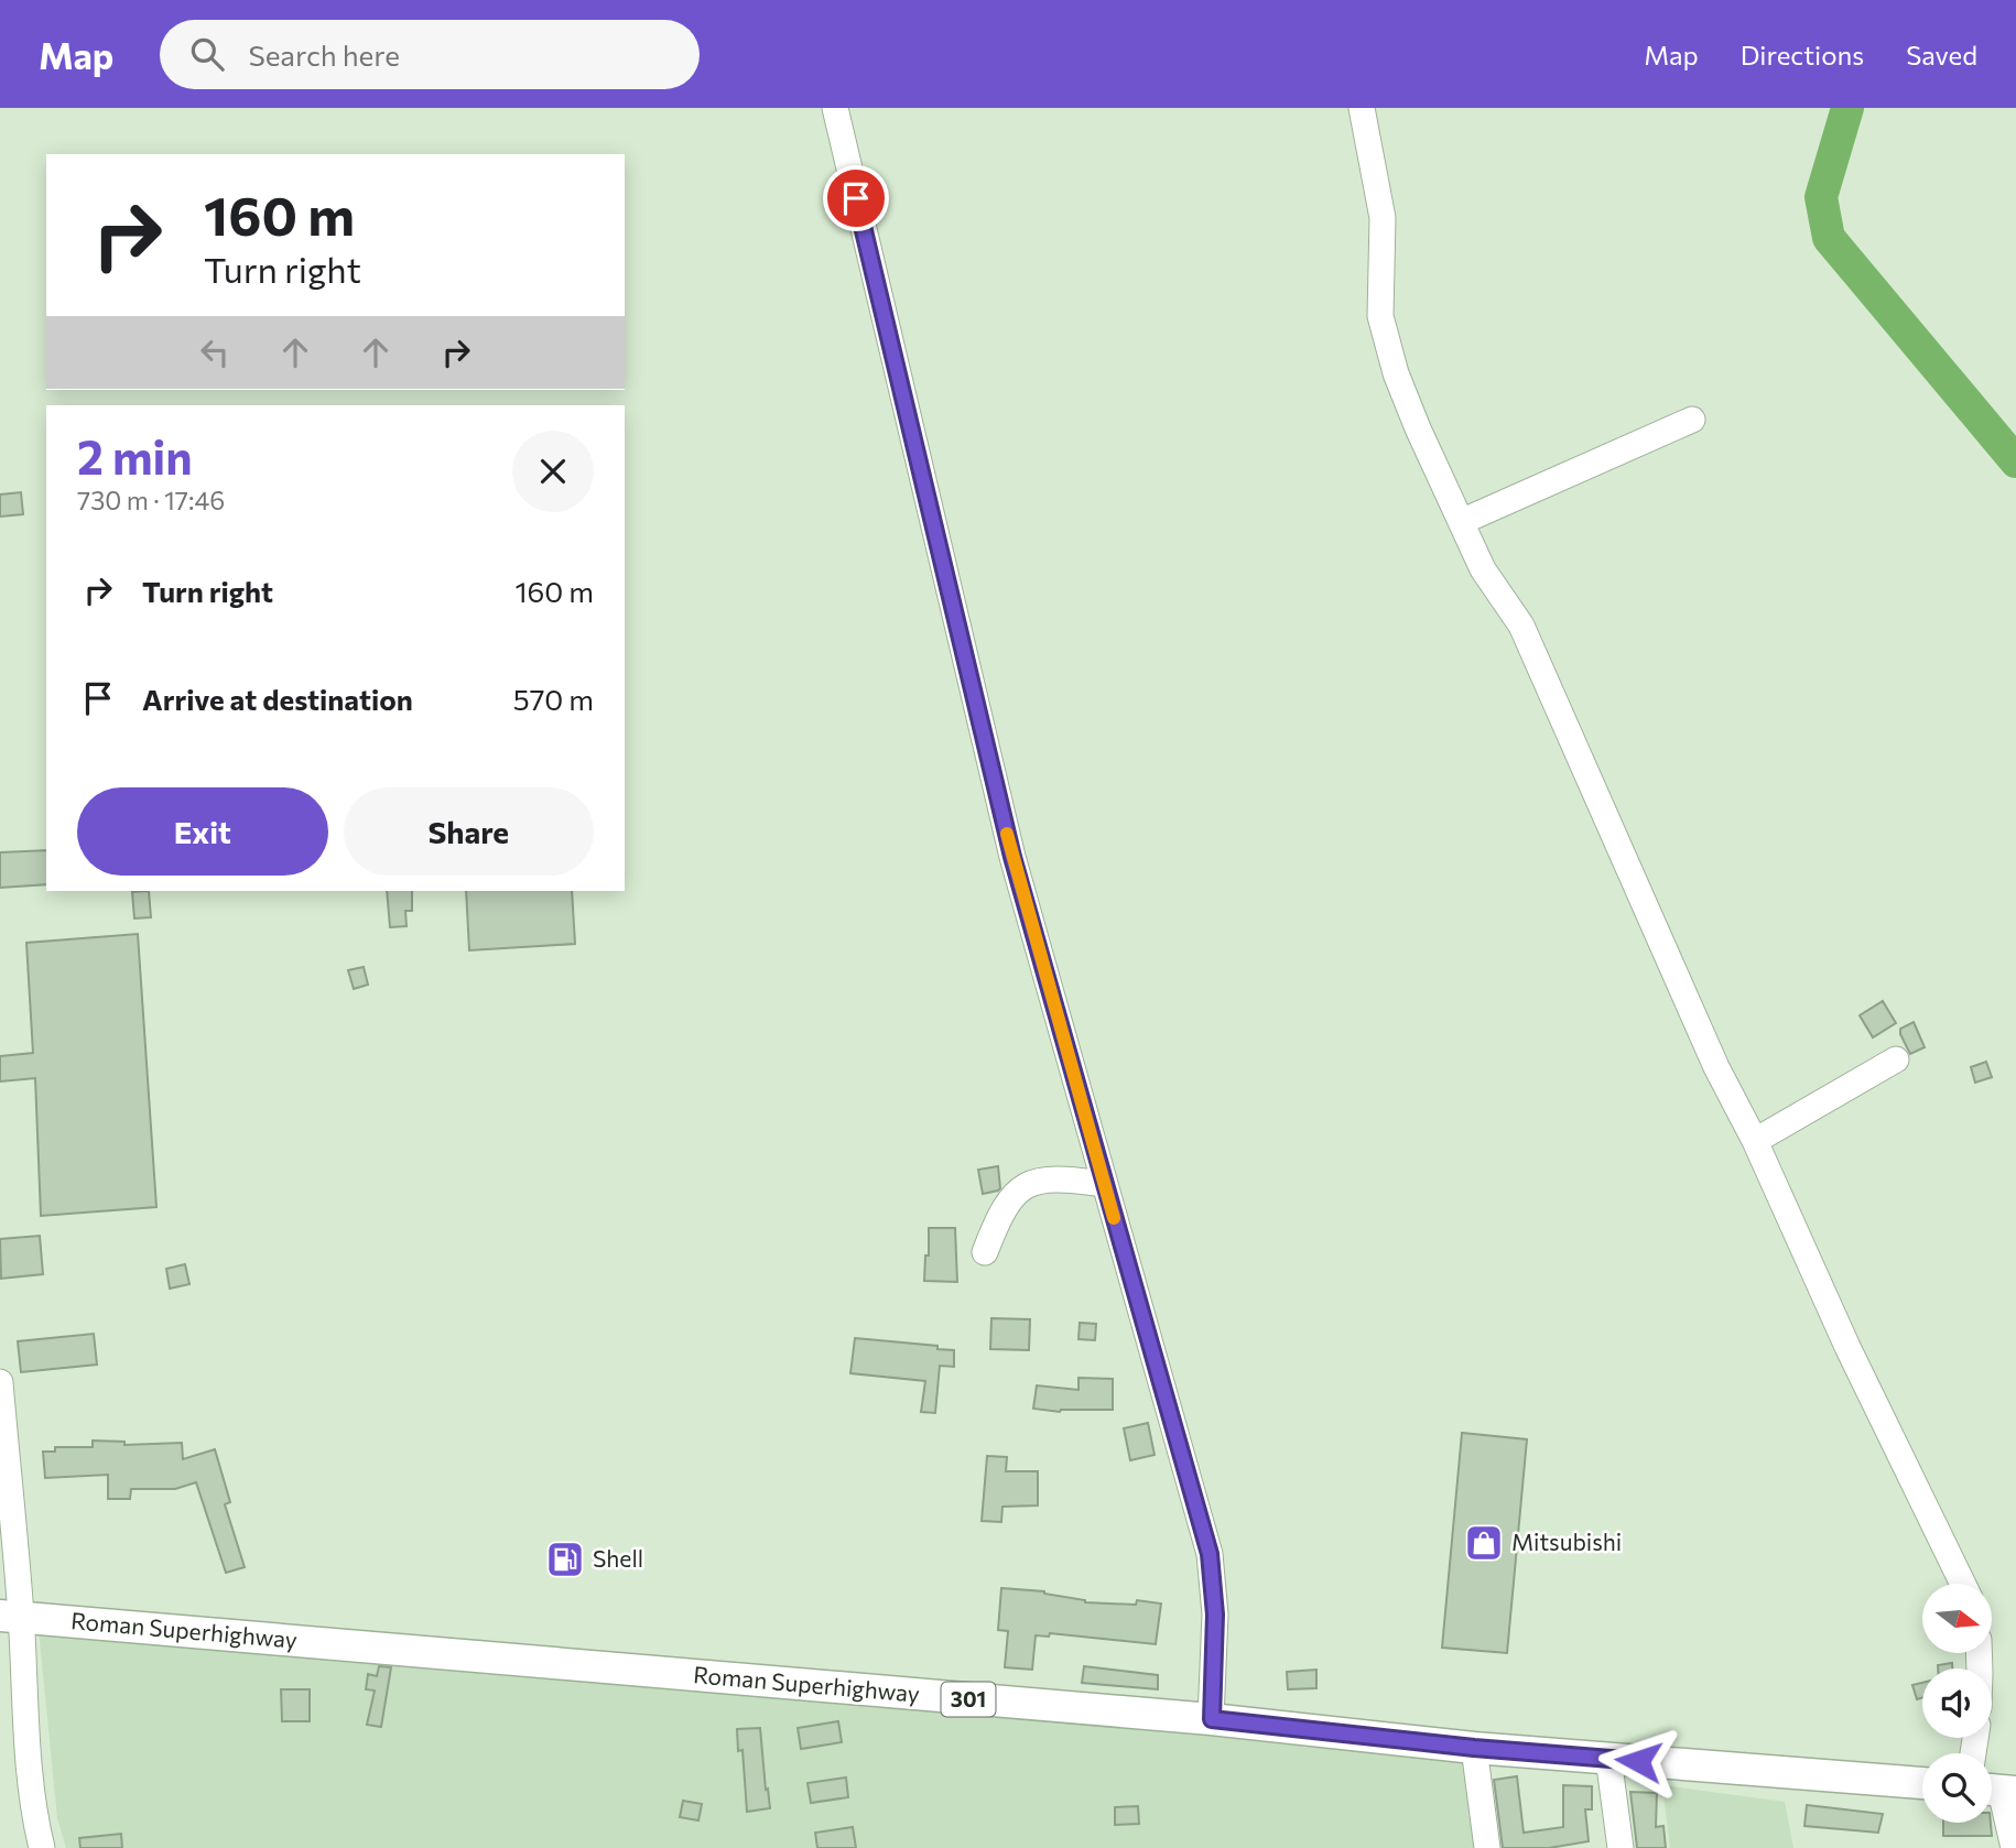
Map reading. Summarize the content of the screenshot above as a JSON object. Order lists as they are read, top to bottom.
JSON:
{
  "streets": {
    "main road": ["Roman Superhighway", "301"]
  },
  "places": {
    "shop": ["Mitsubishi"],
    "fuel station": ["Shell"]
  },
  "north": "right",
  "page": {
    "header": "Map",
    "search": "Search here",
    "nav": ["Map", "Directions", "Saved"],
    "turn": ["160 m", "Turn right"],
    "heading": ["2 min", "730 m · 17:46"],
    "list": [
      {
        "name": "Turn right",
        "value": "160 m"
      },
      {
        "name": "Arrive at destination",
        "value": "570 m"
      }
    ],
    "buttons": ["Exit", "Share"]
  }
}
